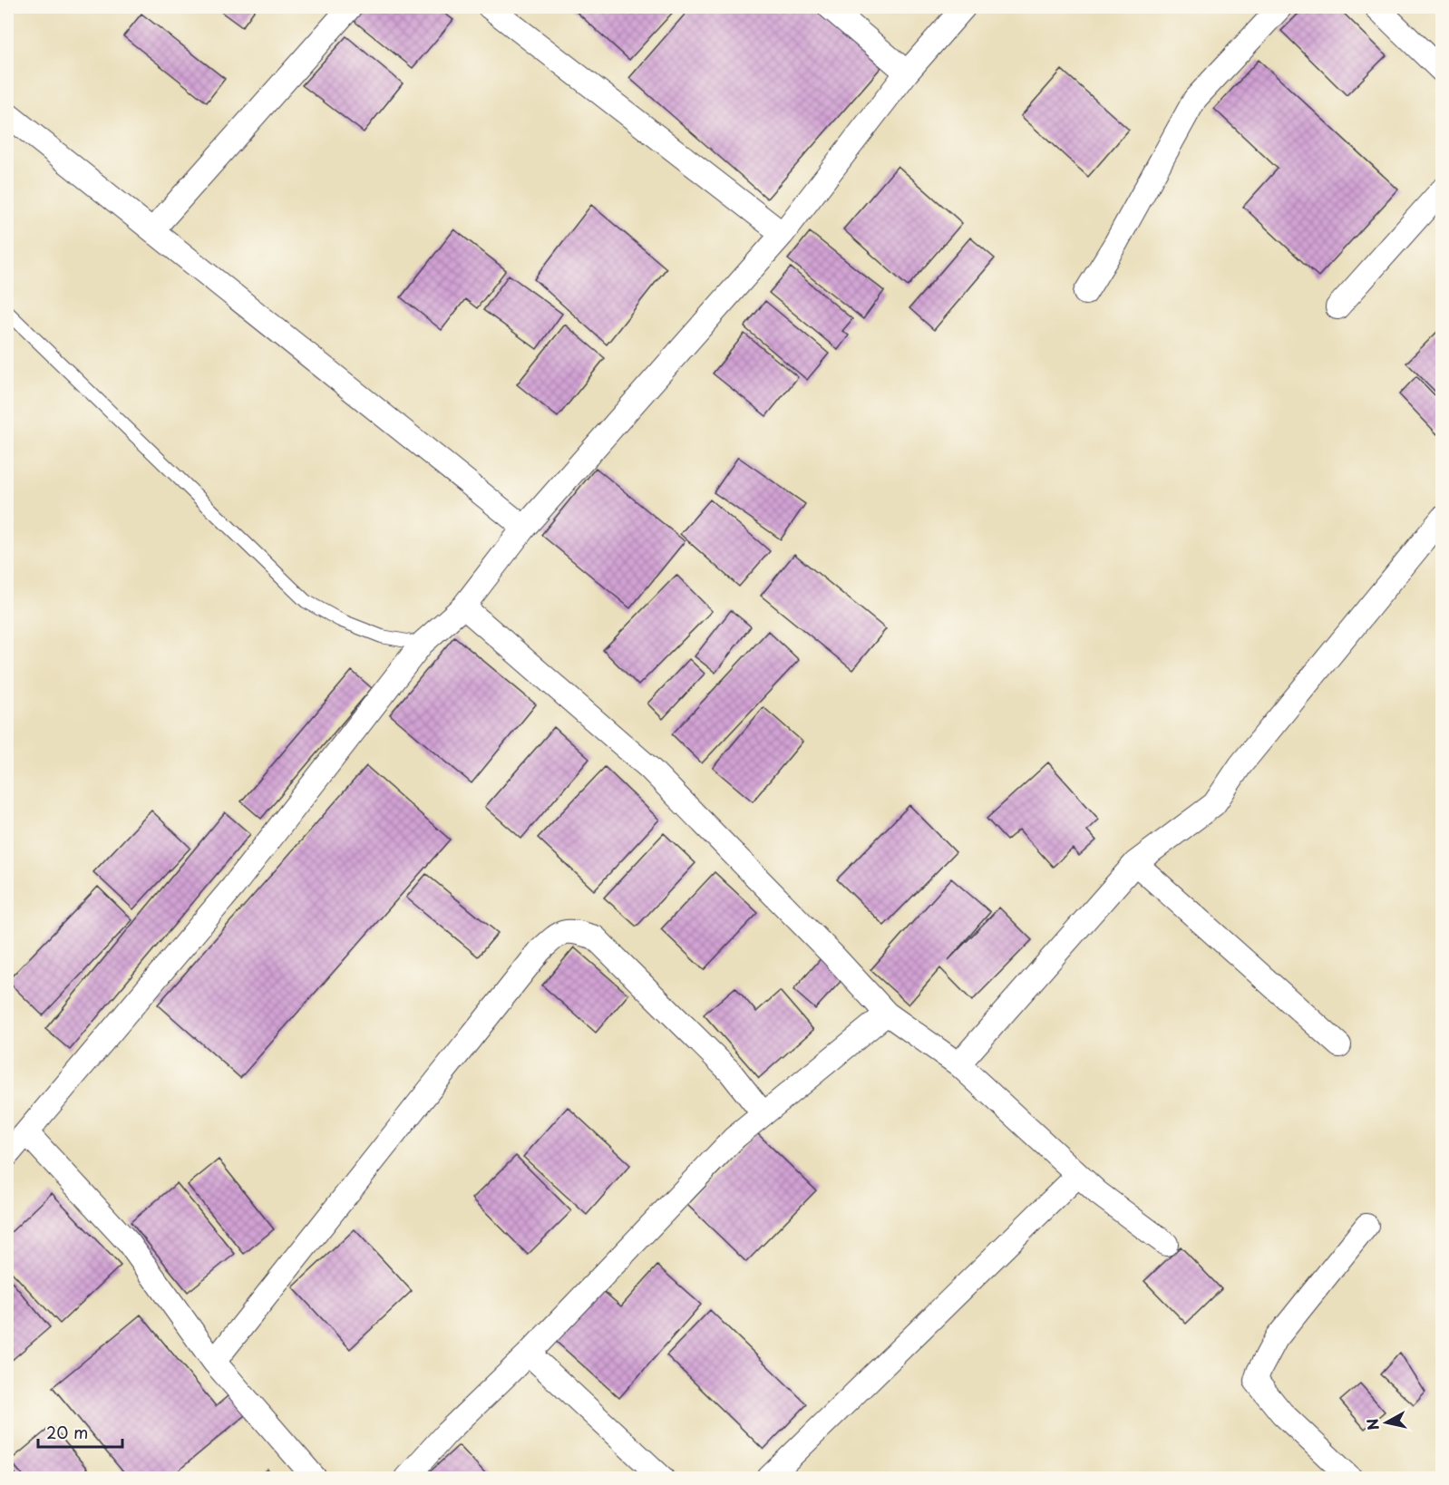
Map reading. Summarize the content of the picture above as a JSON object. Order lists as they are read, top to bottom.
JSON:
{
  "scale_bar": "20 m",
  "north": "left"
}
